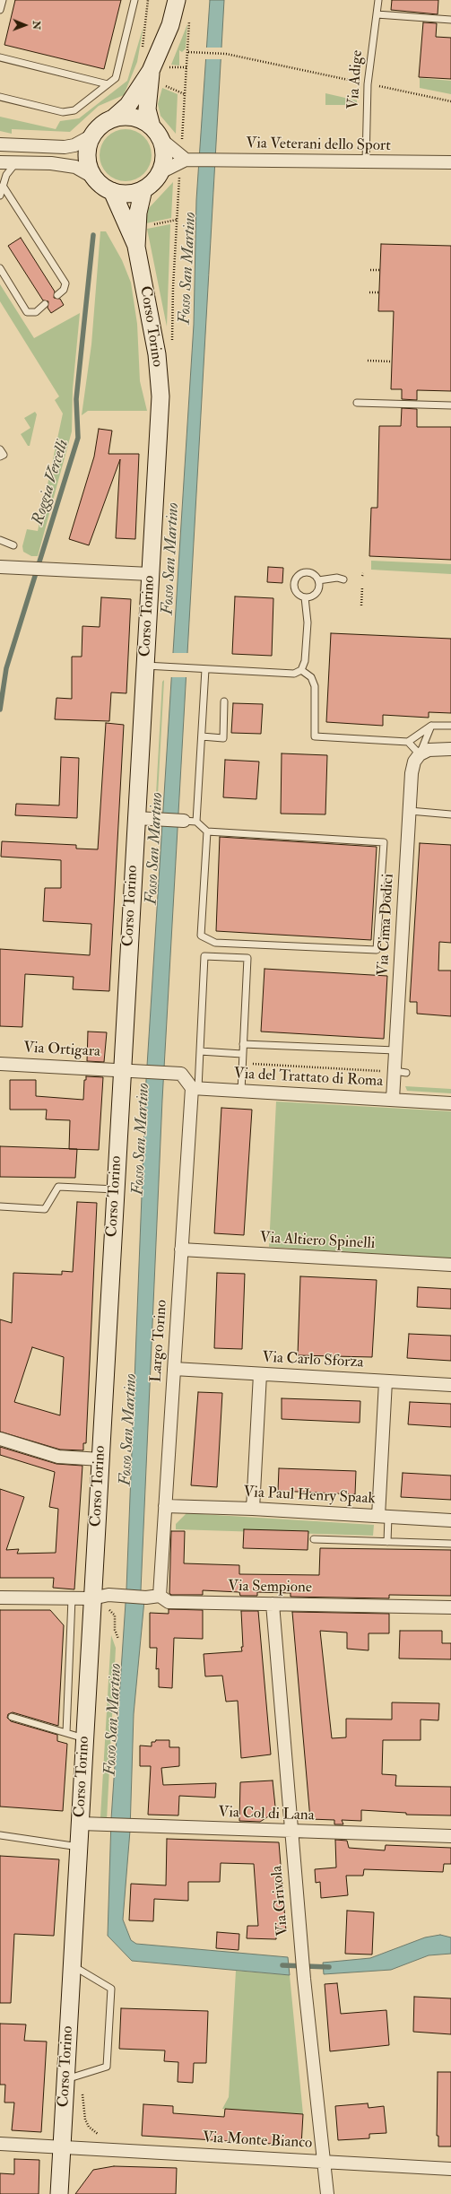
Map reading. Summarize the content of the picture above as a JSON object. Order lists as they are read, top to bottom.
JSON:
{
  "streets": {
    "main road": ["Corso Torino"],
    "street": [
      "Via Veterani dello Sport",
      "Via Cima Dodici",
      "Via Ortigara",
      "Via del Trattato di Roma",
      "Via Altiero Spinelli",
      "Largo Torino",
      "Via Carlo Sforza",
      "Via Paul Henry Spaak",
      "Via Sempione",
      "Via Col di Lana",
      "Via Grivola",
      "Via Monte Bianco"
    ],
    "lane": ["Via Adige"]
  },
  "crossings": [
    ["Via Adige", "Via Veterani dello Sport"],
    ["Via Veterani dello Sport", "Corso Torino"],
    ["Corso Torino", "Via Ortigara"],
    ["Corso Torino", "Via Sempione"],
    ["Corso Torino", "Via Col di Lana"],
    ["Corso Torino", "Via Monte Bianco"],
    ["Via Cima Dodici", "Via del Trattato di Roma"],
    ["Via Ortigara", "Via del Trattato di Roma"],
    ["Via Ortigara", "Largo Torino"],
    ["Via del Trattato di Roma", "Largo Torino"],
    ["Via Altiero Spinelli", "Largo Torino"],
    ["Largo Torino", "Via Carlo Sforza"],
    ["Largo Torino", "Via Paul Henry Spaak"],
    ["Largo Torino", "Via Sempione"],
    ["Via Sempione", "Via Grivola"],
    ["Via Col di Lana", "Via Grivola"],
    ["Via Grivola", "Via Monte Bianco"]
  ],
  "water": ["Fosso San Martino", "Roggia Vercelli"],
  "north": "right"
}
